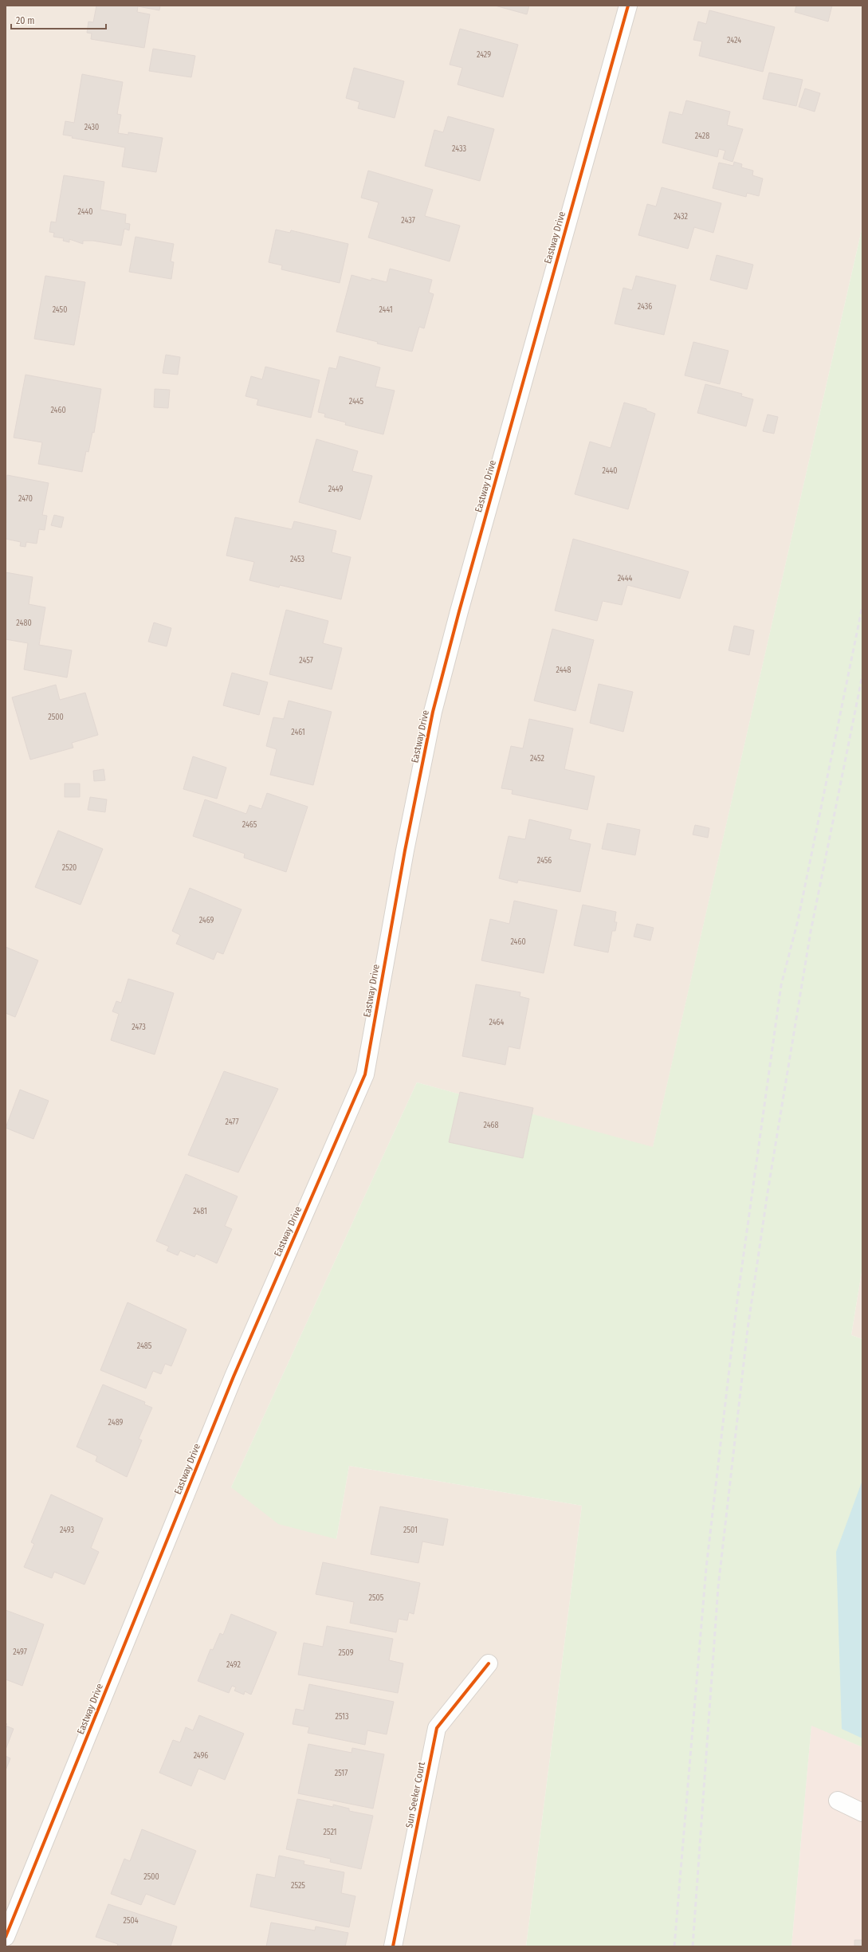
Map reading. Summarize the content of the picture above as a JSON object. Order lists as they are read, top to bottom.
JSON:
{
  "streets": {
    "street": ["Eastway Drive", "Sun Seeker Court"]
  },
  "house_numbers": [
    "2424",
    "2429",
    "2430",
    "2428",
    "2433",
    "2440",
    "2432",
    "2437",
    "2436",
    "2450",
    "2441",
    "2445",
    "2460",
    "2440",
    "2449",
    "2470",
    "2453",
    "2444",
    "2480",
    "2457",
    "2448",
    "2500",
    "2461",
    "2452",
    "2465",
    "2456",
    "2520",
    "2469",
    "2460",
    "2464",
    "2473",
    "2477",
    "2468",
    "2481",
    "2485",
    "2489",
    "2493",
    "2501",
    "2505",
    "2497",
    "2509",
    "2492",
    "2513",
    "2496",
    "2517",
    "2521",
    "2500",
    "2525",
    "2504"
  ],
  "scale_bar": "20 m"
}
